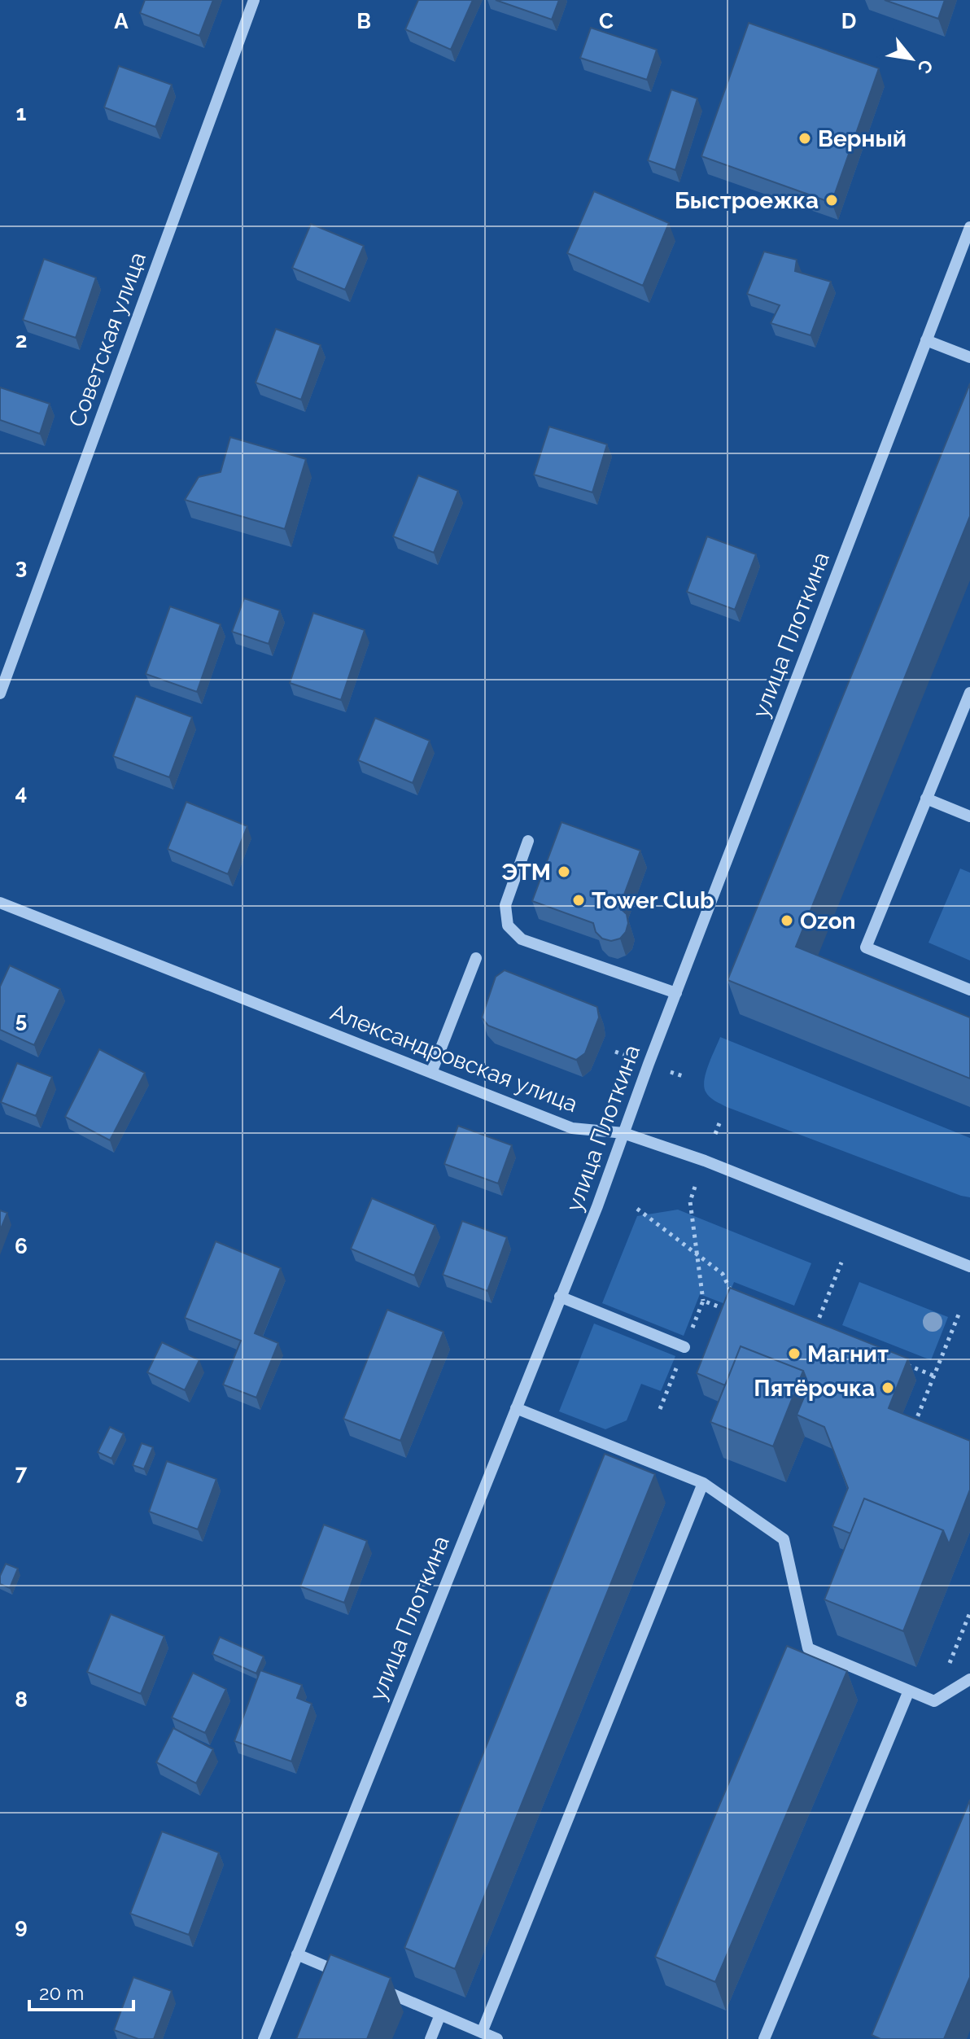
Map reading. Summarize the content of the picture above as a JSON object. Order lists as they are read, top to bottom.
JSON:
{
  "streets": {
    "street": ["Советская улица", "улица Плоткина", "Александровская улица"]
  },
  "crossings": [
    ["улица Плоткина", "Александровская улица"]
  ],
  "places": [
    "Верный",
    "Быстроежка",
    "ЭТМ",
    "Tower Club",
    "Ozon",
    "Магнит",
    "Пятёрочка"
  ],
  "scale_bar": "20 m",
  "north": "bottom right",
  "grid": {
    "columns": [
      "A",
      "B",
      "C",
      "D"
    ],
    "rows": [
      "1",
      "2",
      "3",
      "4",
      "5",
      "6",
      "7",
      "8",
      "9"
    ]
  }
}
